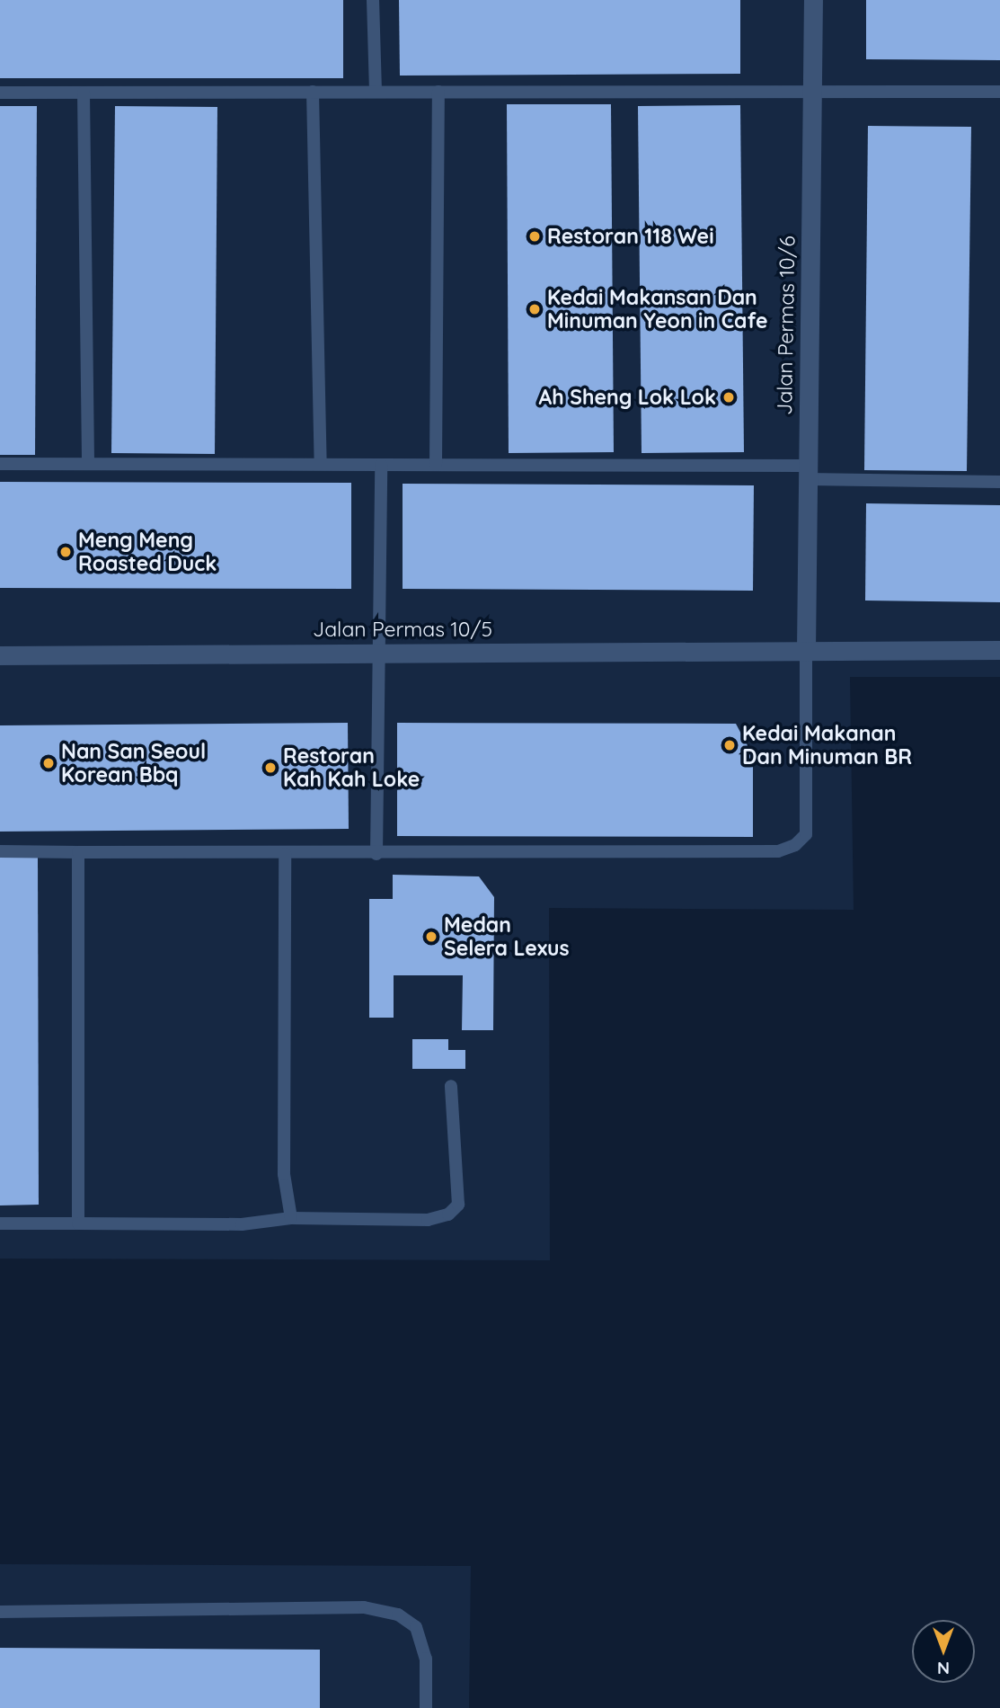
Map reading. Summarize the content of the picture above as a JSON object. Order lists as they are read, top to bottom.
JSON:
{
  "streets": {
    "street": ["Jalan Permas 10/6", "Jalan Permas 10/5"]
  },
  "crossings": [
    ["Jalan Permas 10/6", "Jalan Permas 10/5"]
  ],
  "places": [
    "Restoran 118 Wei",
    "Kedai Makansan Dan Minuman Yeon in Cafe",
    "Ah Sheng Lok Lok",
    "Meng Meng Roasted Duck",
    "Kedai Makanan Dan Minuman BR",
    "Nan San Seoul Korean Bbq",
    "Restoran Kah Kah Loke",
    "Medan Selera Lexus"
  ],
  "north": "bottom"
}
